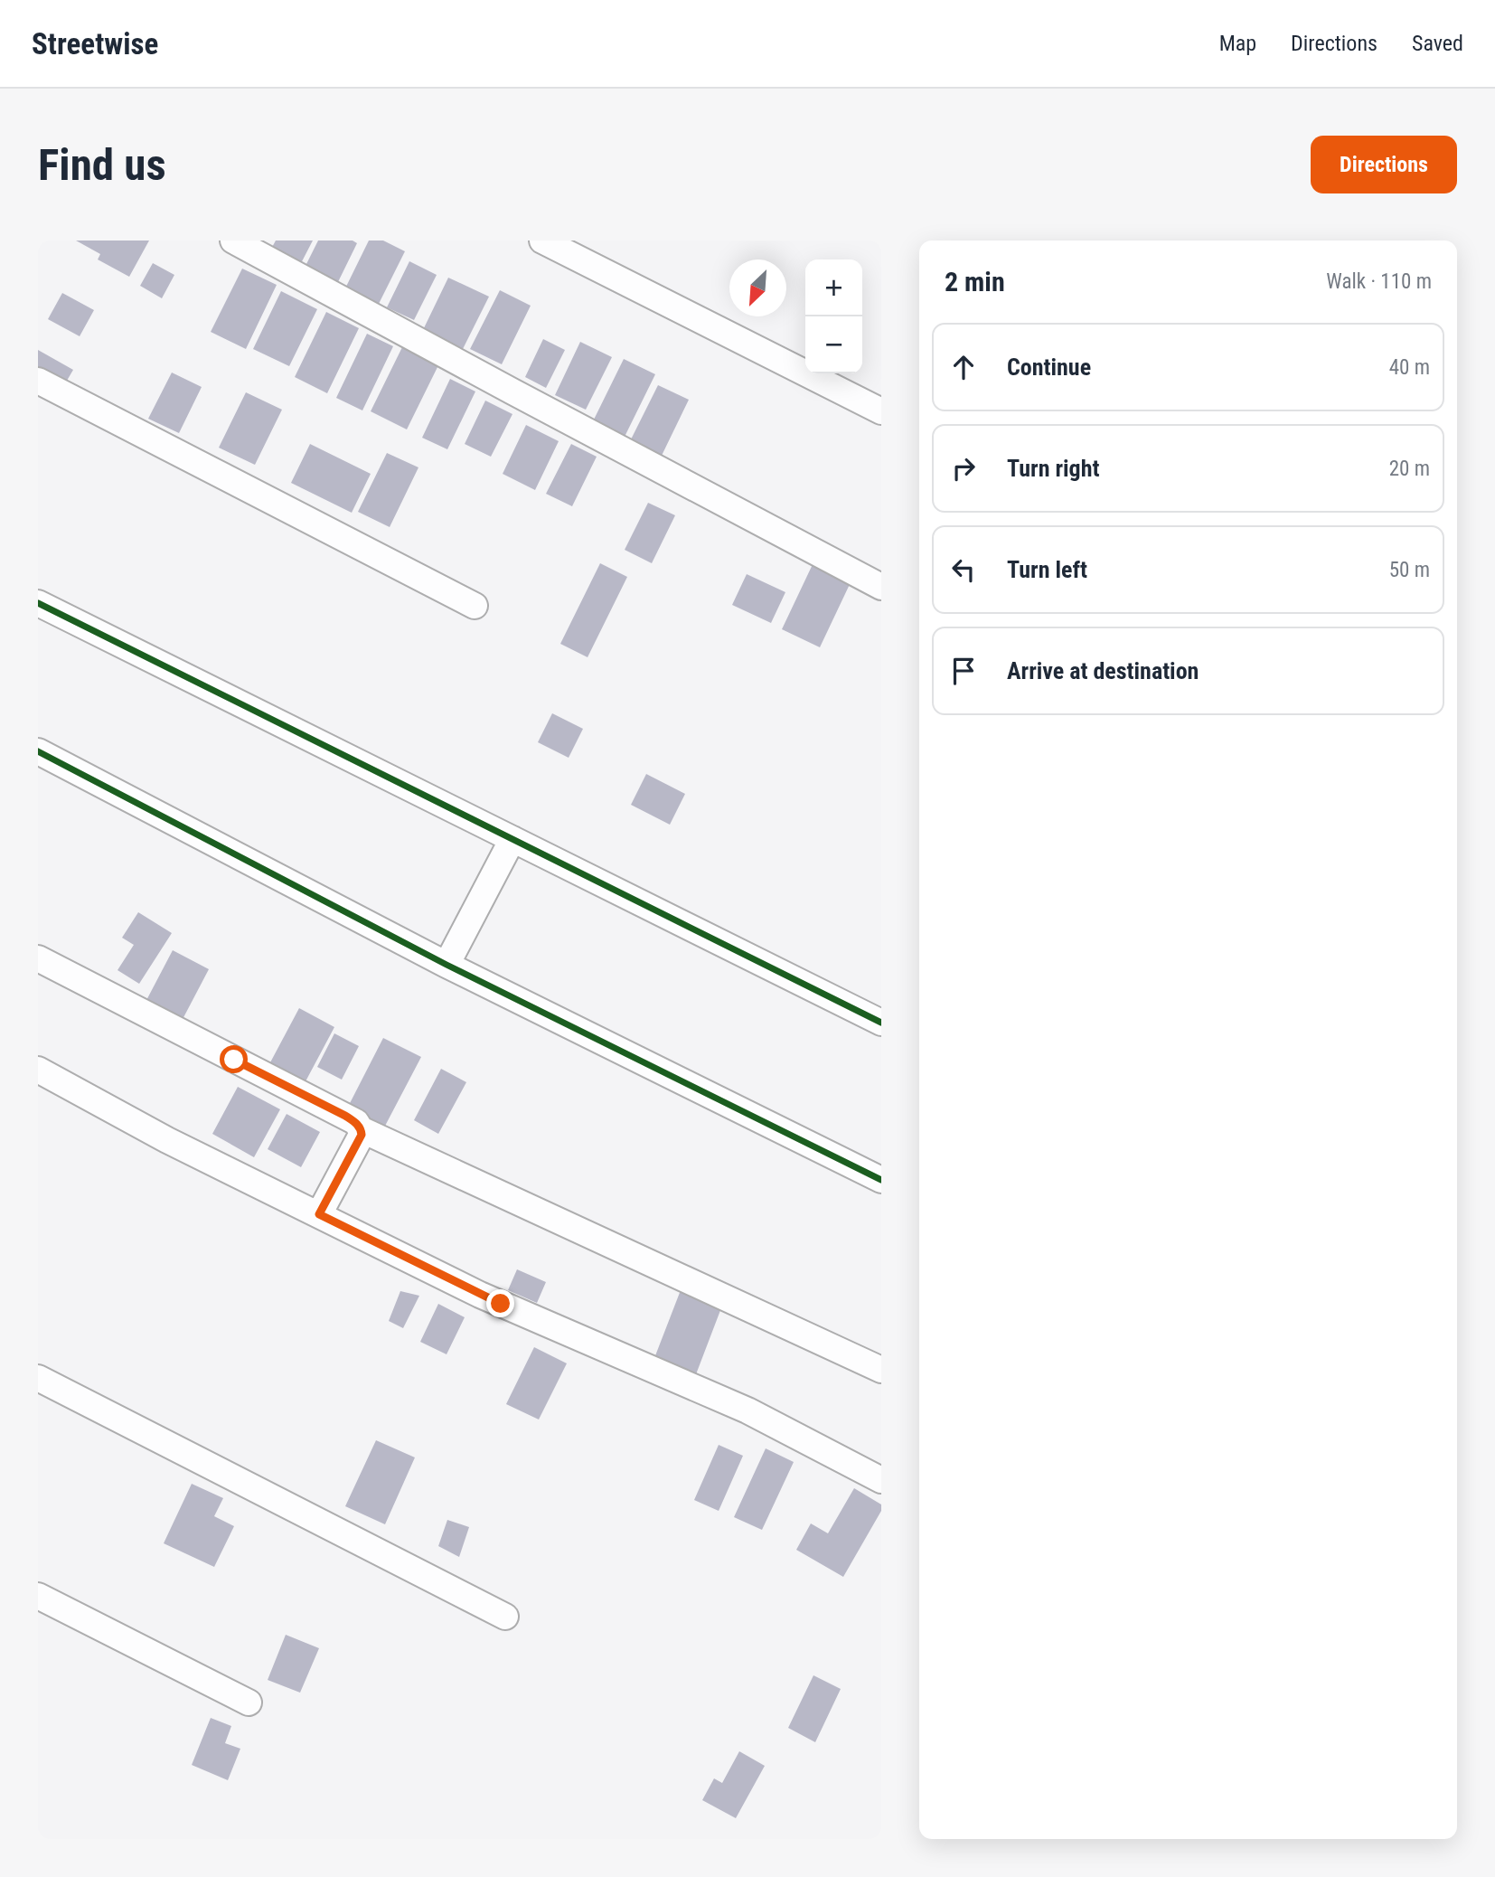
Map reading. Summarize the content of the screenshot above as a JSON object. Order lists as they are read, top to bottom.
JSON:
{
  "north": "bottom left",
  "page": {
    "header": "Streetwise",
    "nav": ["Map", "Directions", "Saved"],
    "buttons": "Directions",
    "title": "Find us",
    "heading": ["2 min", "Walk · 110 m"],
    "map_buttons": ["+", "−"],
    "list": [
      ["Continue", "40 m"],
      ["Turn right", "20 m"],
      ["Turn left", "50 m"],
      "Arrive at destination"
    ]
  }
}
